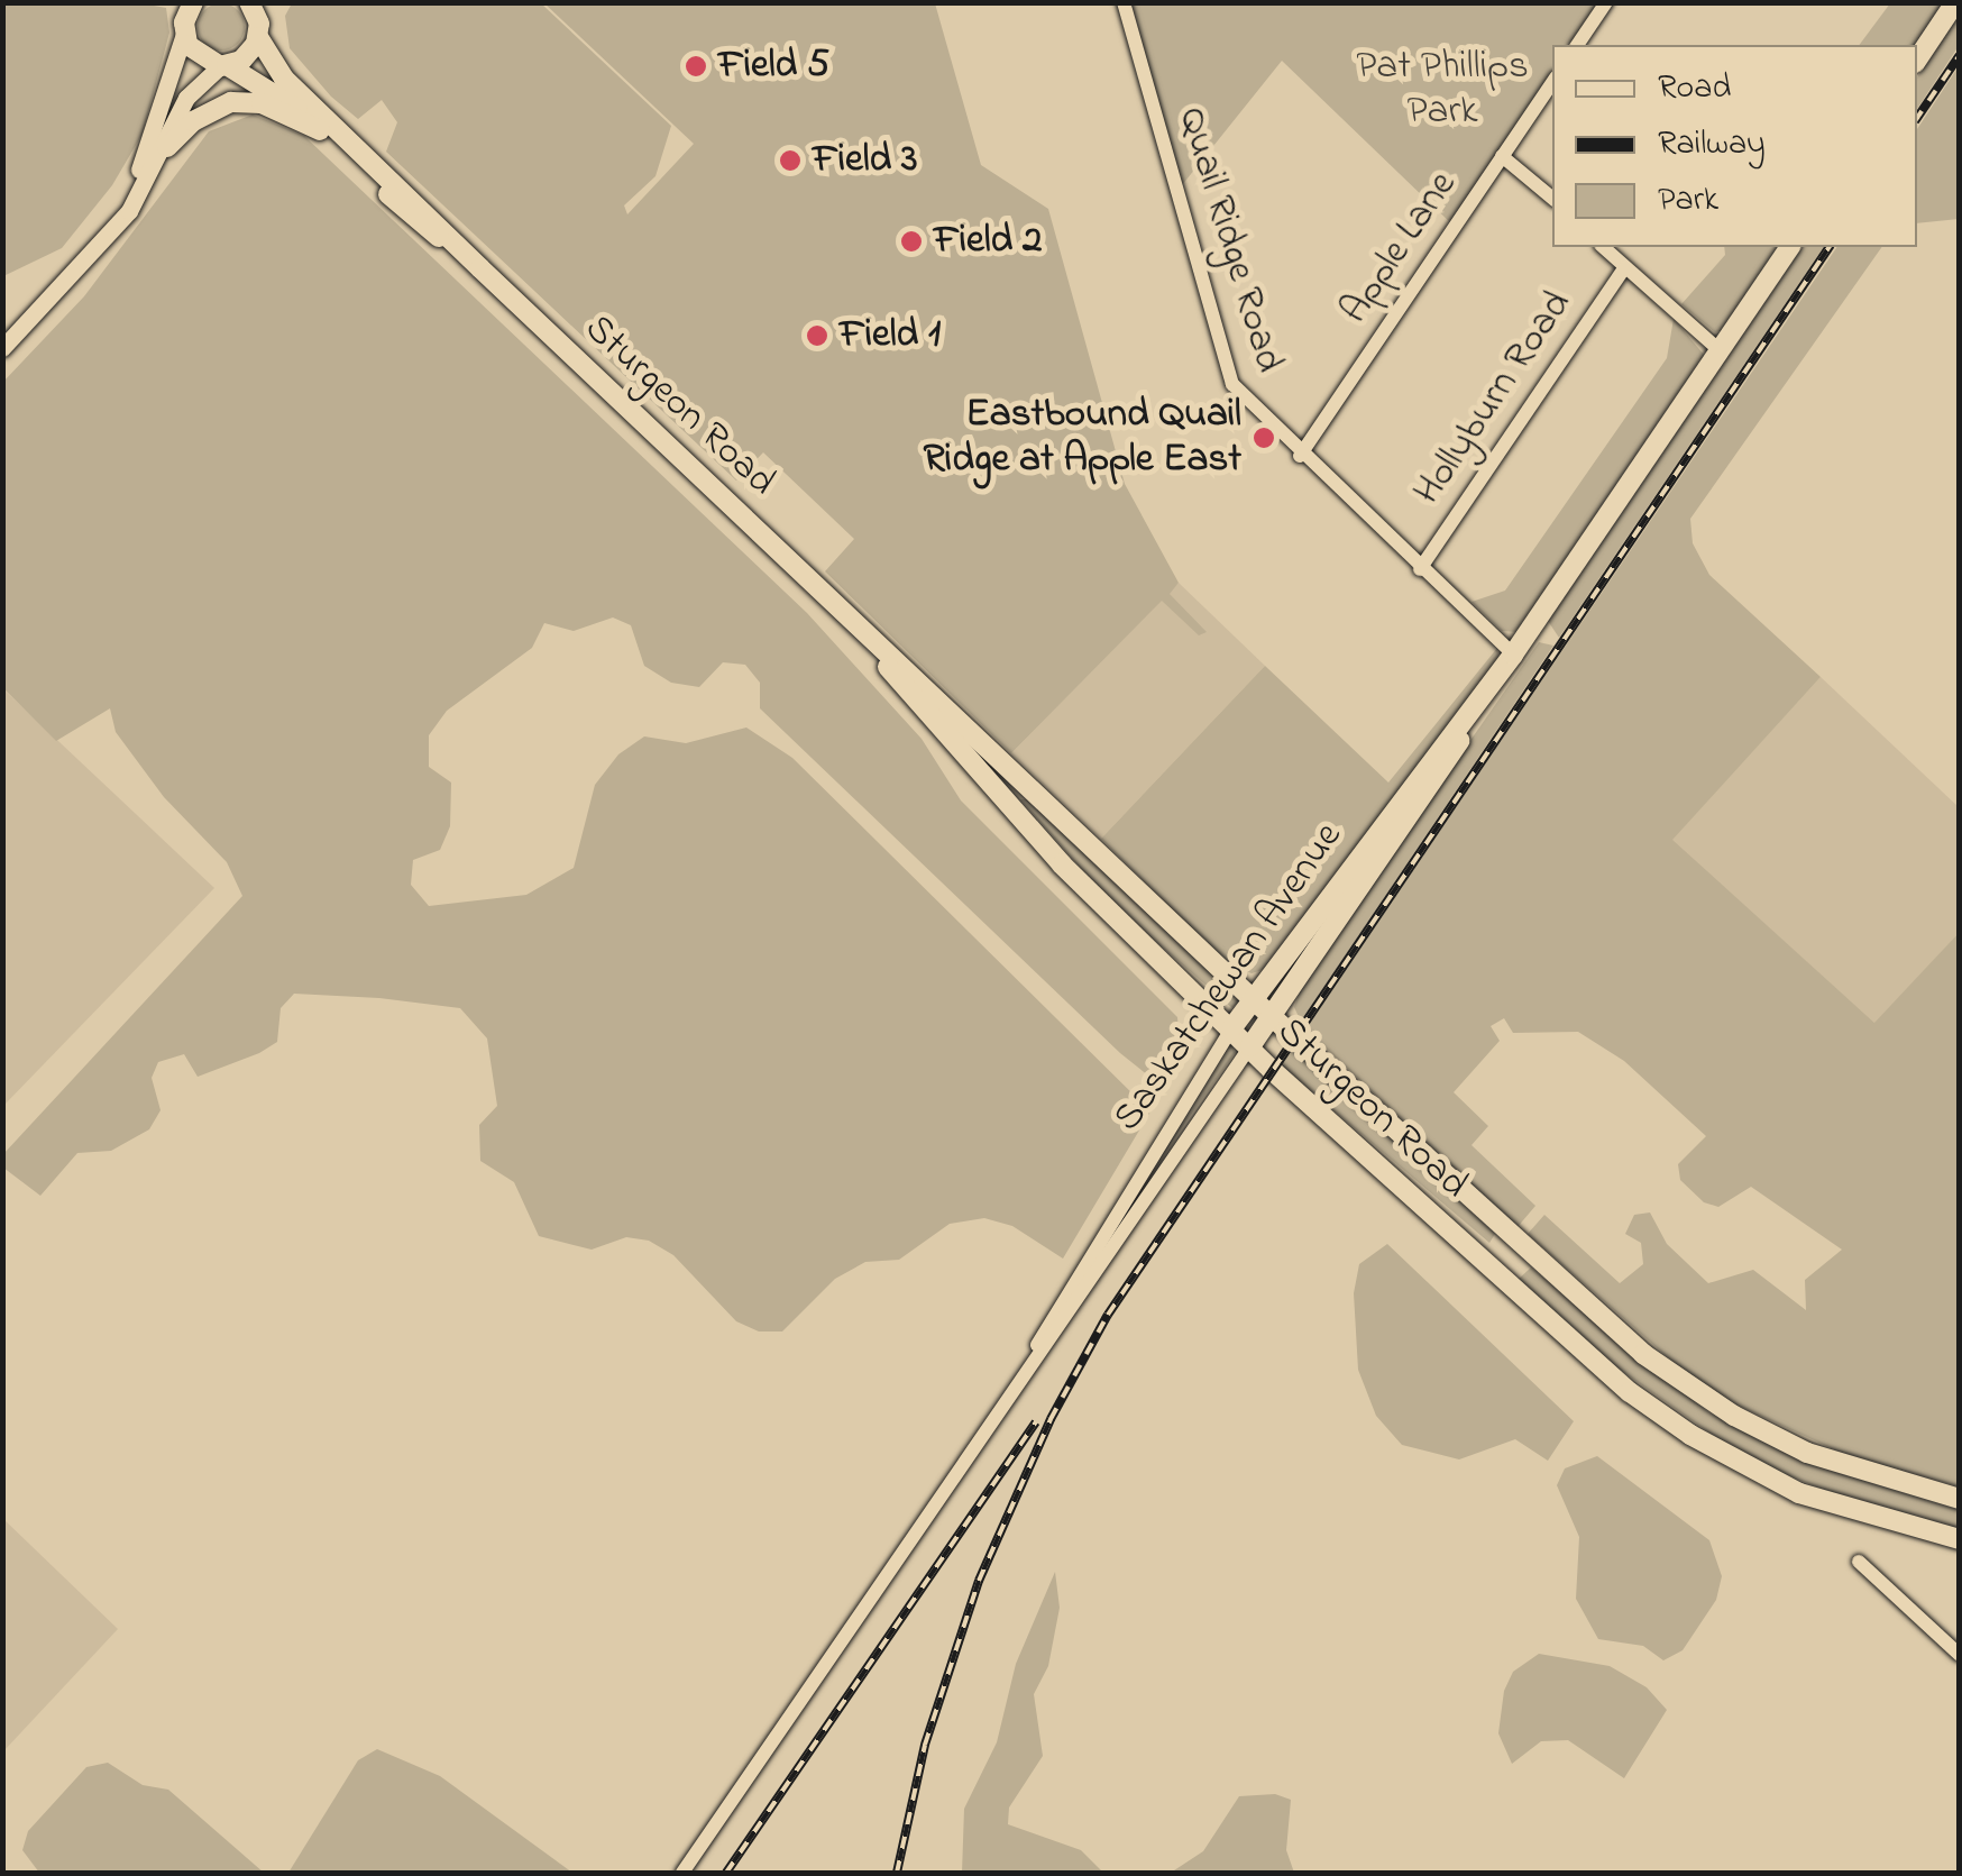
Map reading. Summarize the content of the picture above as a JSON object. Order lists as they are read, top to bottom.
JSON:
{
  "streets": {
    "main road": ["Sturgeon Road", "Saskatchewan Avenue"],
    "street": ["Quail Ridge Road", "Apple Lane", "Hollyburn Road"]
  },
  "crossings": [
    ["Quail Ridge Road", "Apple Lane"],
    ["Quail Ridge Road", "Hollyburn Road"],
    ["Quail Ridge Road", "Saskatchewan Avenue"],
    ["Sturgeon Road", "Saskatchewan Avenue"]
  ],
  "parks": ["Pat Phillips Park"],
  "places": [
    "Field 5",
    "Field 3",
    "Field 2",
    "Field 1",
    "Eastbound Quail Ridge at Apple East"
  ],
  "legend": ["Road", "Railway", "Park"]
}
